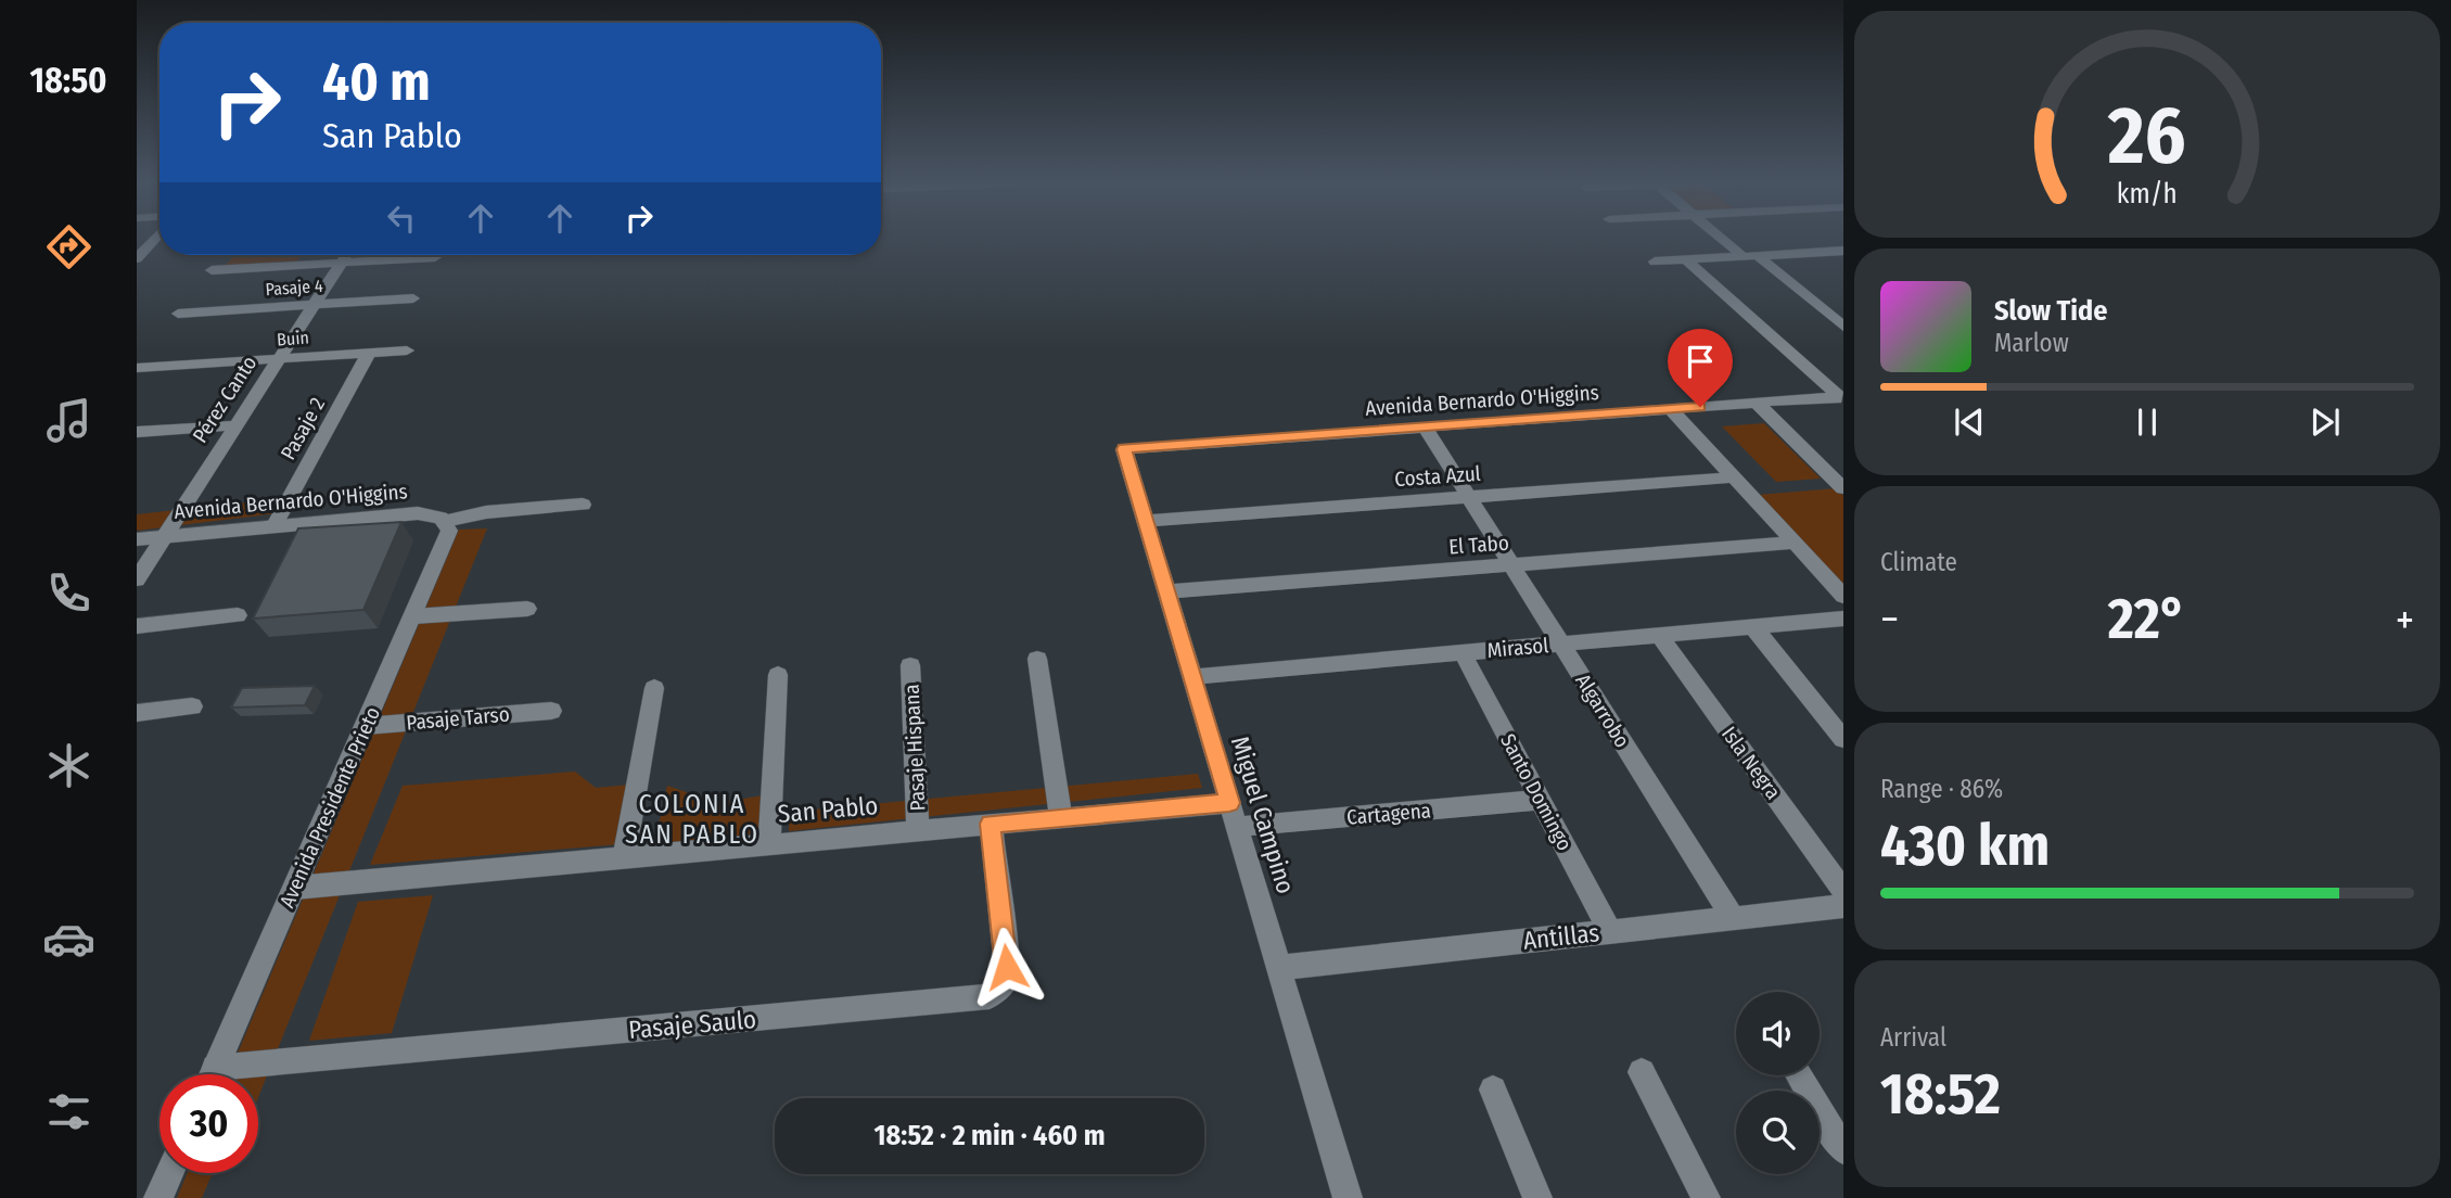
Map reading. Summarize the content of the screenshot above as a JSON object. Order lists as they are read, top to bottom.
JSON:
{
  "streets": {
    "street": [
      "Pasaje 4",
      "Buin",
      "Pérez Canto",
      "Avenida Bernardo O'Higgins",
      "Pasaje 2",
      "Costa Azul",
      "El Tabo",
      "Mirasol",
      "Algarrobo",
      "Pasaje Tarso",
      "Pasaje Hispana",
      "Isla Negra",
      "Santo Domingo",
      "Avenida Presidente Prieto",
      "San Pablo",
      "Cartagena",
      "Miguel Campino",
      "Antillas",
      "Pasaje Saulo"
    ]
  },
  "crossings": [
    ["Pasaje 4", "Pérez Canto"],
    ["Buin", "Pérez Canto"],
    ["Buin", "Pasaje 2"],
    ["Pérez Canto", "Avenida Bernardo O'Higgins"],
    ["Avenida Bernardo O'Higgins", "Pasaje 2"],
    ["Avenida Bernardo O'Higgins", "Algarrobo"],
    ["Avenida Bernardo O'Higgins", "Avenida Presidente Prieto"],
    ["Avenida Bernardo O'Higgins", "Miguel Campino"],
    ["Costa Azul", "Algarrobo"],
    ["Costa Azul", "Miguel Campino"],
    ["El Tabo", "Algarrobo"],
    ["El Tabo", "Miguel Campino"],
    ["Mirasol", "Algarrobo"],
    ["Mirasol", "Isla Negra"],
    ["Mirasol", "Santo Domingo"],
    ["Mirasol", "Miguel Campino"],
    ["Algarrobo", "Antillas"],
    ["Pasaje Tarso", "Avenida Presidente Prieto"],
    ["Pasaje Hispana", "San Pablo"],
    ["Santo Domingo", "Cartagena"],
    ["Santo Domingo", "Antillas"],
    ["Avenida Presidente Prieto", "San Pablo"],
    ["San Pablo", "Miguel Campino"],
    ["San Pablo", "Pasaje Saulo"],
    ["Cartagena", "Miguel Campino"],
    ["Miguel Campino", "Antillas"]
  ],
  "districts": ["COLONIA SAN PABLO"],
  "page": {
    "tabs": "18:50",
    "turn": ["40 m", "San Pablo"],
    "song": ["Slow Tide", "Marlow"],
    "tile": [
      "Climate",
      ["Range · 86%", "430 km"],
      ["Arrival", "18:52"]
    ],
    "heat": ["−", "22°", "+"],
    "limit": "30",
    "trip": "18:52 · 2 min · 460 m",
    "gauge": ["26", "km/h"]
  }
}
